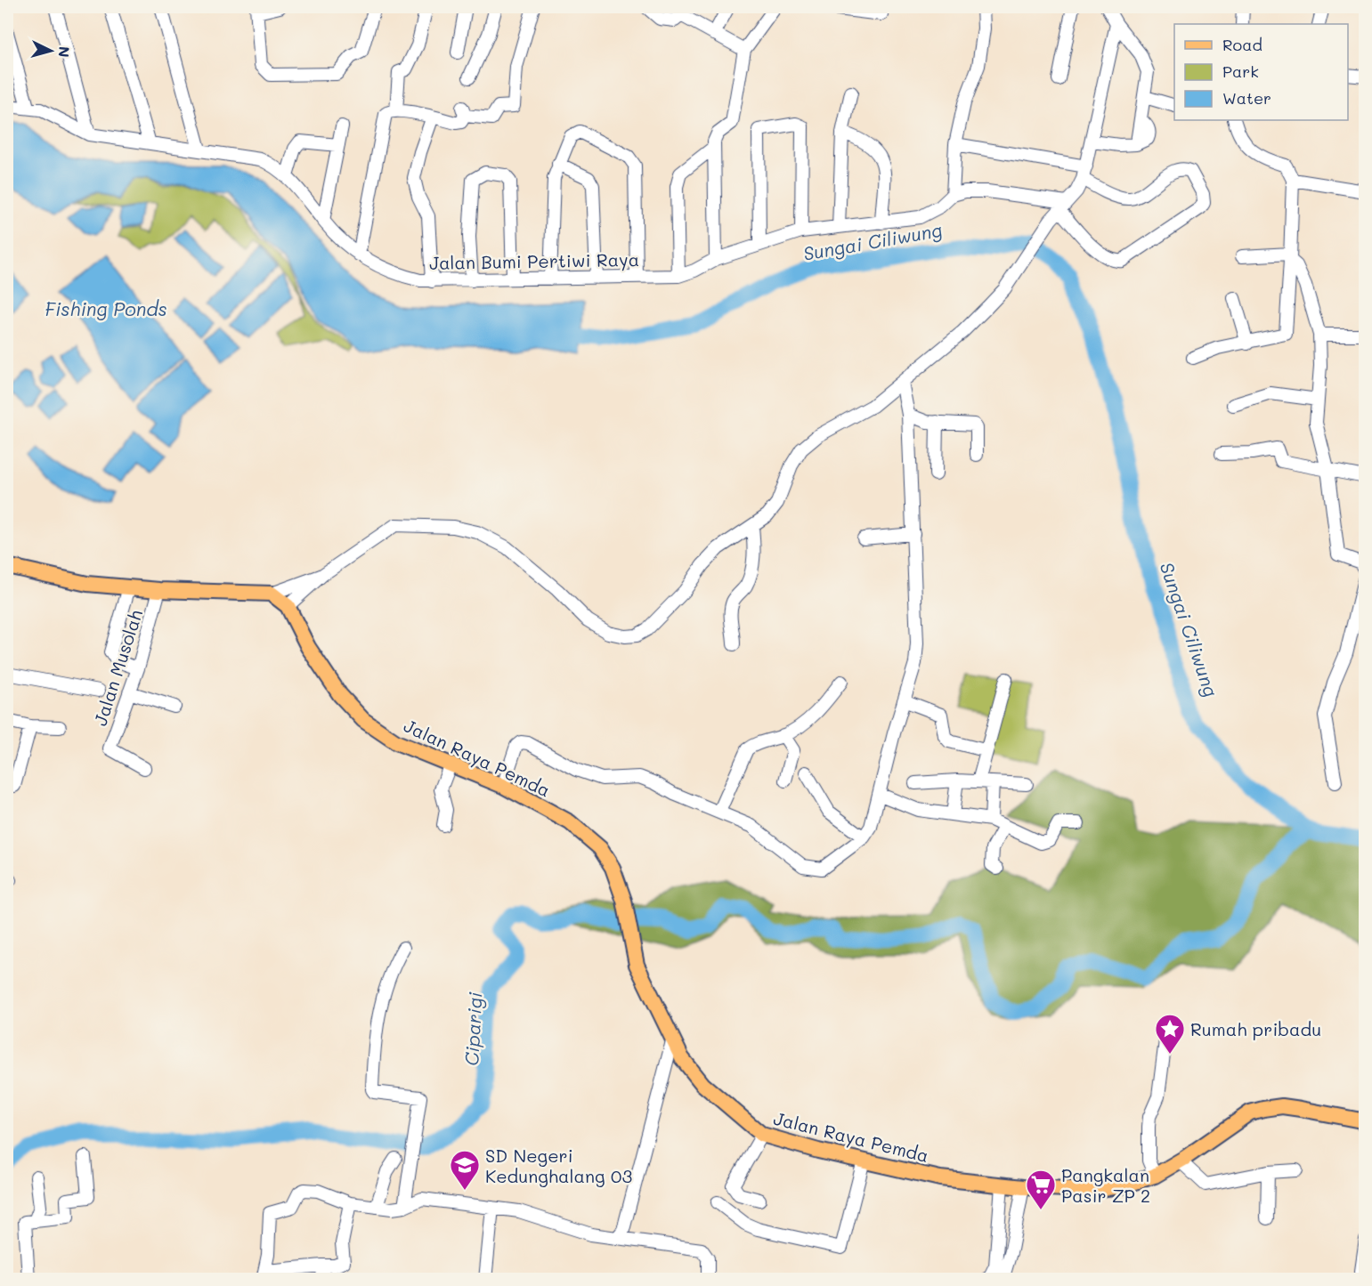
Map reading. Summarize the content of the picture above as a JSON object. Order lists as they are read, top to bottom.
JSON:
{
  "streets": {
    "main road": ["Jalan Raya Pemda"],
    "street": ["Jalan Bumi Pertiwi Raya", "Jalan Musolah"]
  },
  "water": ["Sungai Ciliwung", "Fishing Ponds", "Ciparigi"],
  "places": {
    "place": ["Rumah pribadu"],
    "school or university": ["SD Negeri Kedunghalang 03"],
    "supermarket": ["Pangkalan Pasir ZP 2"]
  },
  "legend": ["Road", "Park", "Water"],
  "north": "right"
}
